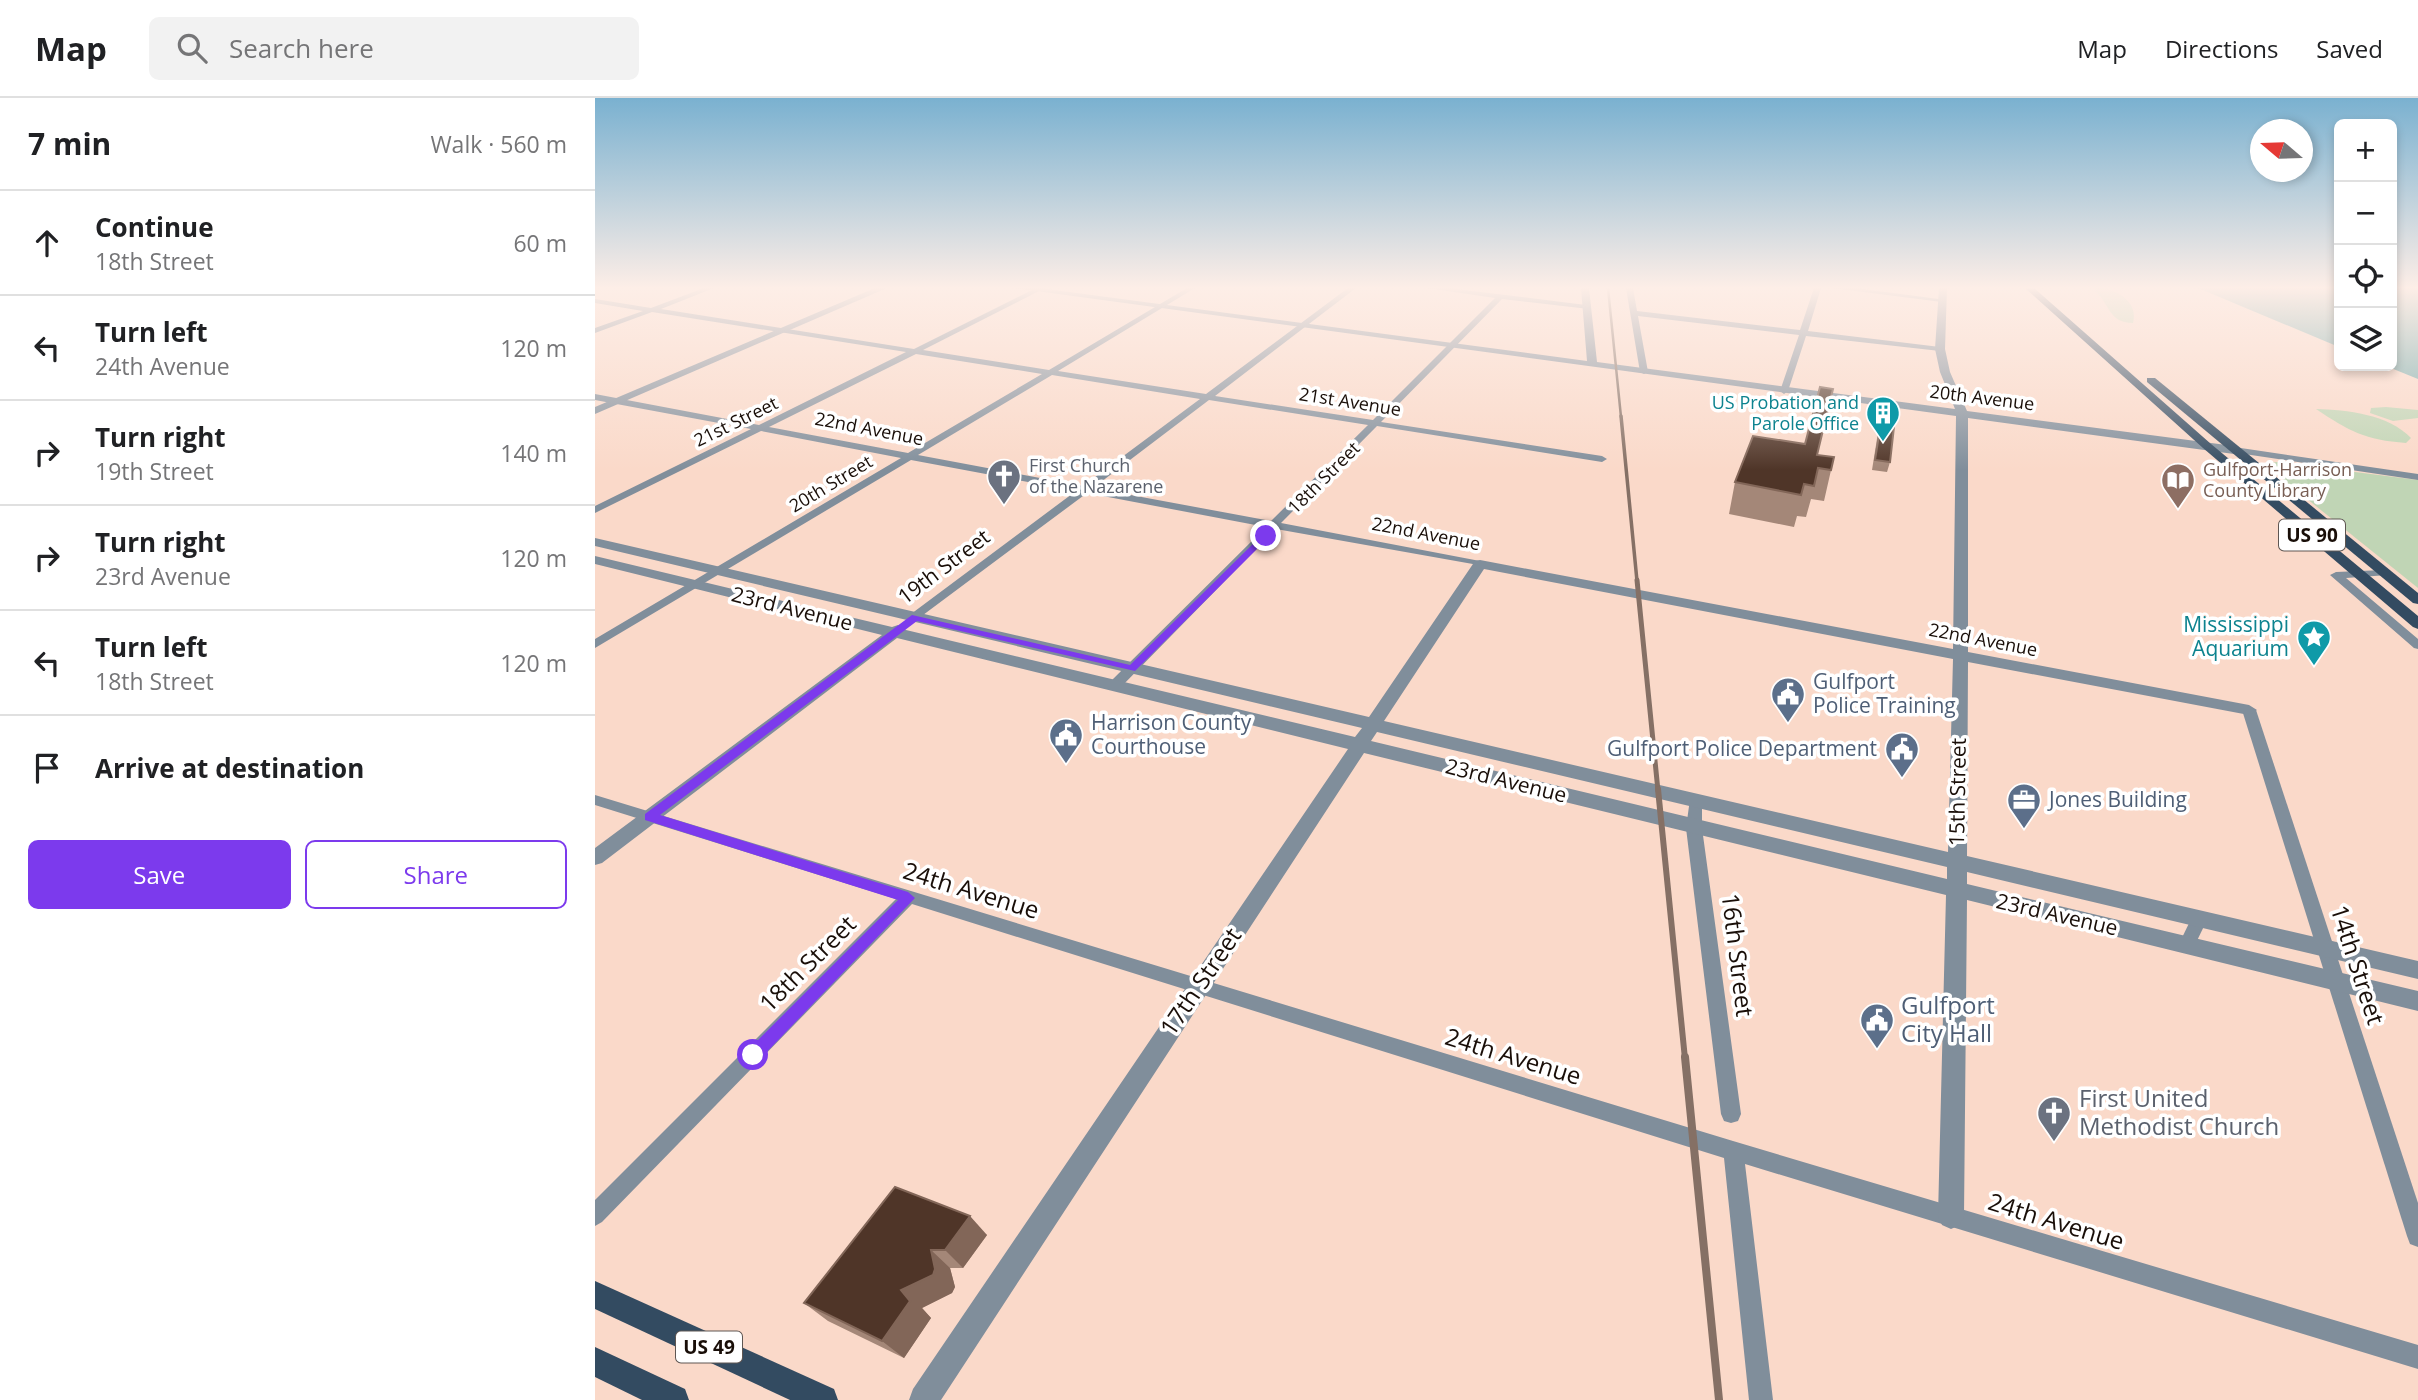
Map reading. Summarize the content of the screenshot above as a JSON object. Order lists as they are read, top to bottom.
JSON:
{
  "streets": {
    "main road": ["US 90", "US 49"],
    "street": [
      "20th Avenue",
      "21st Avenue",
      "21st Street",
      "22nd Avenue",
      "18th Street",
      "20th Street",
      "19th Street",
      "23rd Avenue",
      "15th Street",
      "24th Avenue",
      "16th Street",
      "14th Street",
      "17th Street"
    ]
  },
  "crossings": [
    ["20th Avenue", "US 90"],
    ["20th Avenue", "15th Street"],
    ["21st Avenue", "21st Street"],
    ["21st Avenue", "18th Street"],
    ["21st Avenue", "20th Street"],
    ["21st Avenue", "19th Street"],
    ["21st Street", "22nd Avenue"],
    ["22nd Avenue", "18th Street"],
    ["22nd Avenue", "20th Street"],
    ["22nd Avenue", "19th Street"],
    ["22nd Avenue", "15th Street"],
    ["22nd Avenue", "14th Street"],
    ["22nd Avenue", "17th Street"],
    ["18th Street", "23rd Avenue"],
    ["18th Street", "24th Avenue"],
    ["20th Street", "23rd Avenue"],
    ["19th Street", "23rd Avenue"],
    ["19th Street", "24th Avenue"],
    ["23rd Avenue", "15th Street"],
    ["23rd Avenue", "16th Street"],
    ["23rd Avenue", "14th Street"],
    ["23rd Avenue", "17th Street"],
    ["15th Street", "24th Avenue"],
    ["24th Avenue", "17th Street"]
  ],
  "places": {
    "building": ["US Probation and Parole Office"],
    "church": ["First Church of the Nazarene", "First United Methodist Church"],
    "library": ["Gulfport-Harrison County Library"],
    "place": ["Mississippi Aquarium"],
    "public building": [
      "Gulfport Police Training",
      "Harrison County Courthouse",
      "Gulfport Police Department",
      "Gulfport City Hall"
    ],
    "office": ["Jones Building"]
  },
  "north": "left",
  "page": {
    "header": "Map",
    "search": "Search here",
    "nav": ["Map", "Directions", "Saved"],
    "heading": ["7 min", "Walk · 560 m"],
    "map_buttons": ["+", "−"],
    "list": [
      ["Continue", "18th Street", "60 m"],
      ["Turn left", "24th Avenue", "120 m"],
      ["Turn right", "19th Street", "140 m"],
      ["Turn right", "23rd Avenue", "120 m"],
      ["Turn left", "18th Street", "120 m"],
      "Arrive at destination"
    ],
    "buttons": ["Save", "Share"]
  }
}
